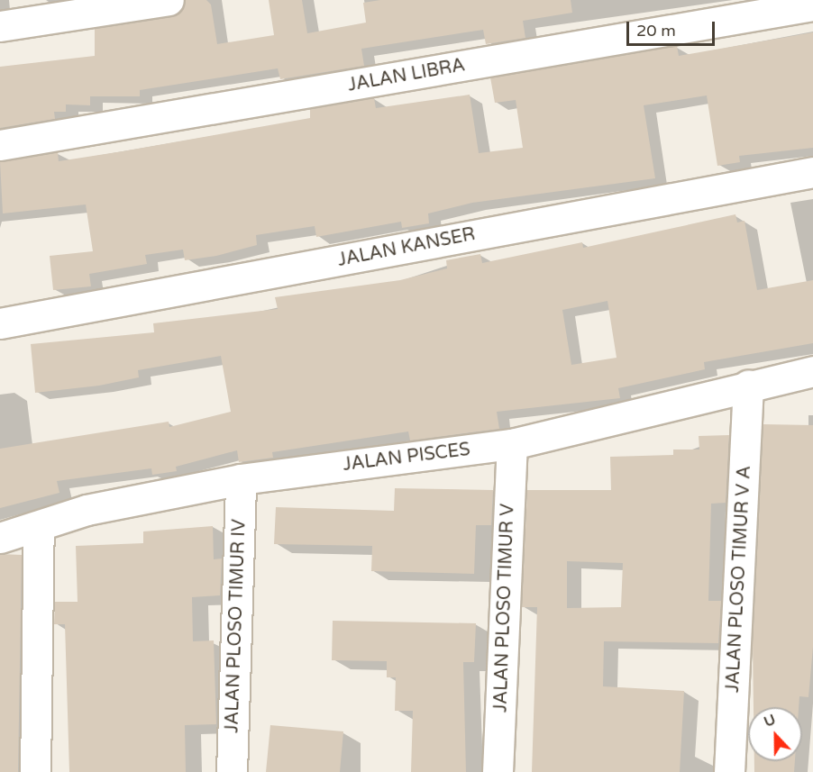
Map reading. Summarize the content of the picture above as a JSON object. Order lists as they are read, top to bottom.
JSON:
{
  "streets": {
    "street": [
      "JALAN LIBRA",
      "JALAN KANSER",
      "JALAN PISCES",
      "JALAN PLOSO TIMUR V A",
      "JALAN PLOSO TIMUR V",
      "JALAN PLOSO TIMUR IV"
    ]
  },
  "crossings": [
    ["JALAN PISCES", "JALAN PLOSO TIMUR V A"],
    ["JALAN PISCES", "JALAN PLOSO TIMUR V"],
    ["JALAN PISCES", "JALAN PLOSO TIMUR IV"]
  ],
  "scale_bar": "20 m",
  "north": "top"
}
